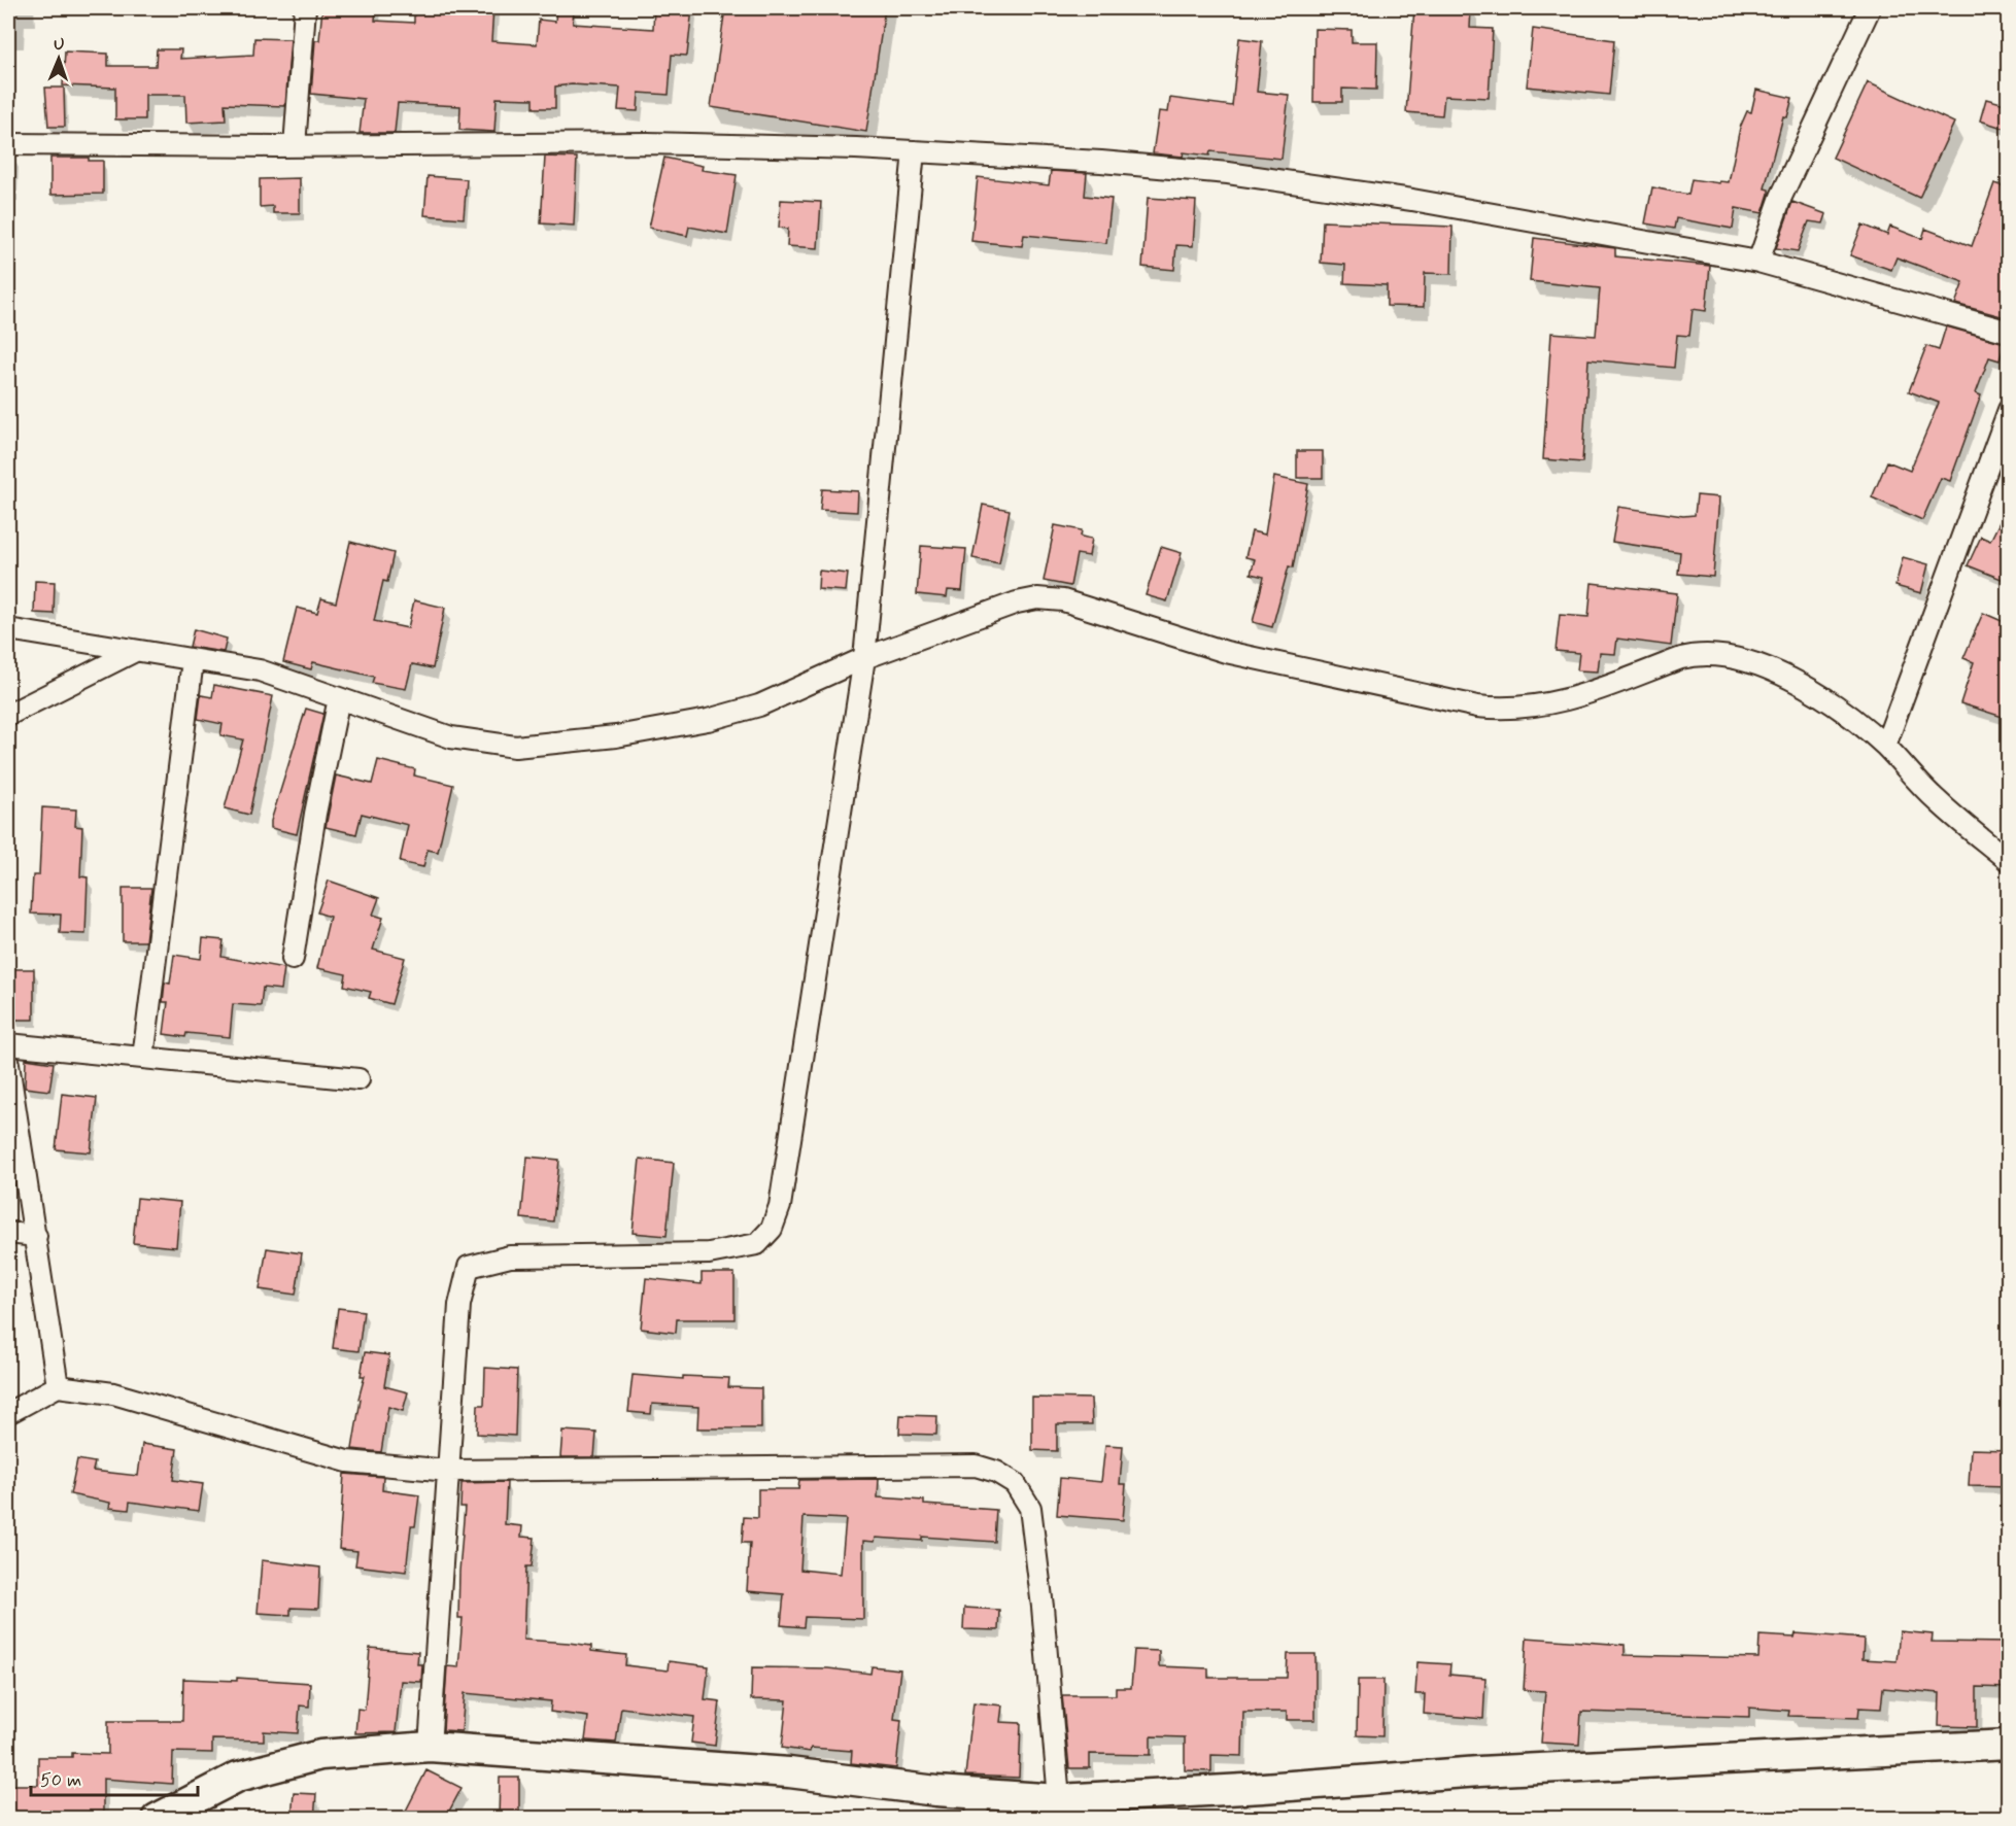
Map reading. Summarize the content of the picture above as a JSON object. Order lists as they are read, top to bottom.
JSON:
{
  "scale_bar": "50 m",
  "north": "top"
}
